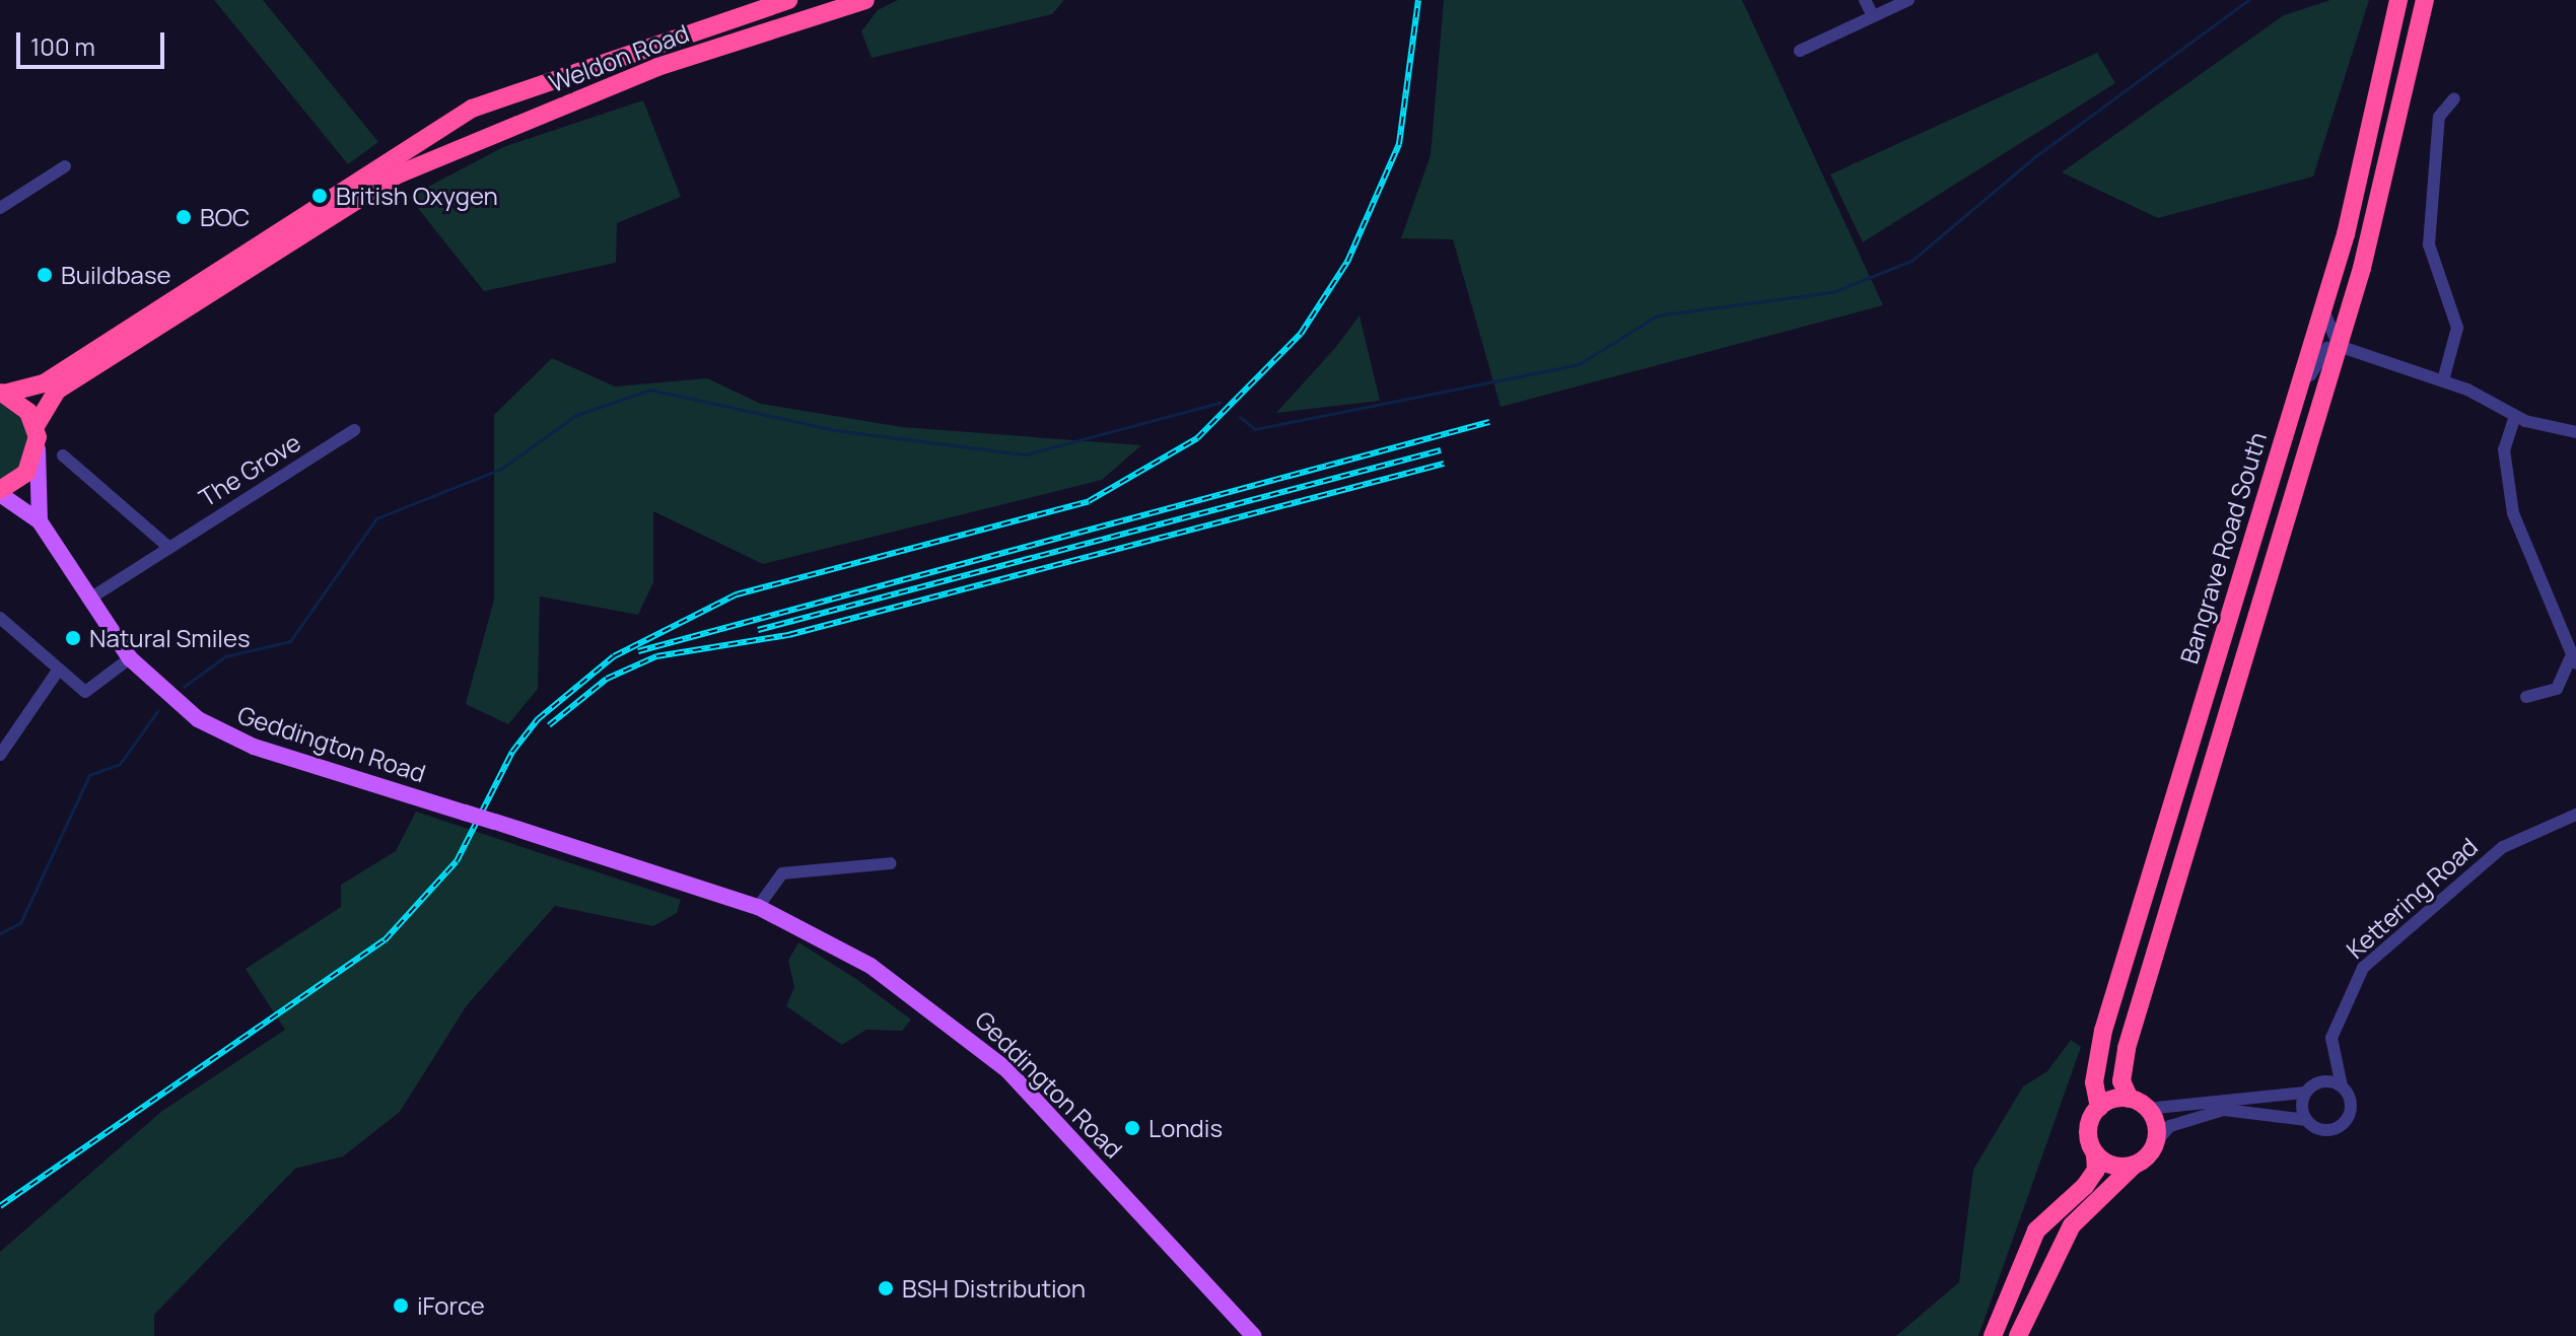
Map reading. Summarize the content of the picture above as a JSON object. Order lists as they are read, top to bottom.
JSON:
{
  "streets": {
    "highway": ["Weldon Road", "Bangrave Road South"],
    "main road": ["Geddington Road"],
    "street": ["The Grove", "Kettering Road"]
  },
  "crossings": [
    ["The Grove", "Geddington Road"]
  ],
  "places": [
    "British Oxygen",
    "BOC",
    "Buildbase",
    "Natural Smiles",
    "Londis",
    "BSH Distribution",
    "iForce"
  ],
  "scale_bar": "100 m"
}
